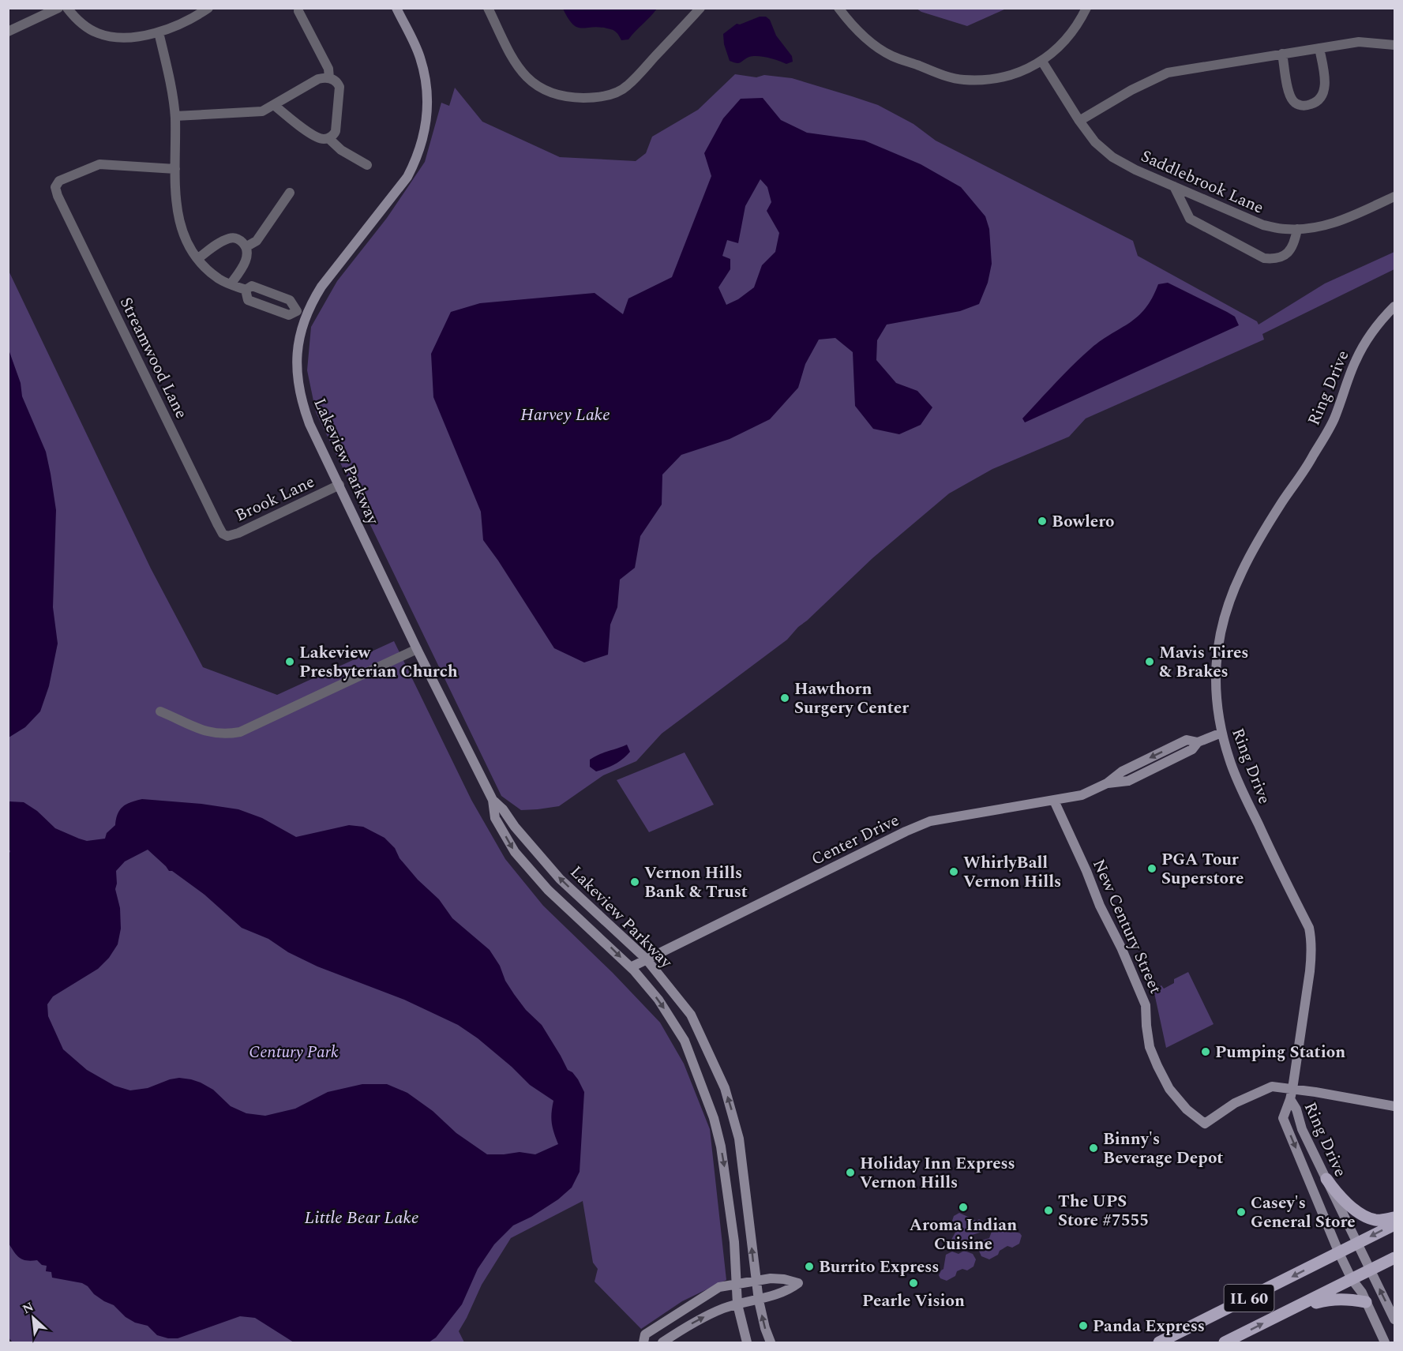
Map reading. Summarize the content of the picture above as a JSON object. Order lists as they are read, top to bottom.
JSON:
{
  "streets": {
    "main road": ["IL 60"],
    "street": [
      "Saddlebrook Lane",
      "Streamwood Lane",
      "Ring Drive",
      "Lakeview Parkway",
      "Brook Lane",
      "Center Drive",
      "New Century Street"
    ]
  },
  "crossings": [
    ["Streamwood Lane", "Brook Lane"],
    ["Ring Drive", "Center Drive"],
    ["Ring Drive", "New Century Street"],
    ["Ring Drive", "IL 60"],
    ["Lakeview Parkway", "Brook Lane"],
    ["Lakeview Parkway", "Center Drive"],
    ["Center Drive", "New Century Street"]
  ],
  "water": ["Harvey Lake", "Little Bear Lake"],
  "parks": ["Century Park"],
  "places": [
    "Bowlero",
    "Lakeview Presbyterian Church",
    "Mavis Tires & Brakes",
    "Hawthorn Surgery Center",
    "PGA Tour Superstore",
    "WhirlyBall Vernon Hills",
    "Vernon Hills Bank & Trust",
    "Pumping Station",
    "Binny's Beverage Depot",
    "Holiday Inn Express Vernon Hills",
    "Aroma Indian Cuisine",
    "The UPS Store #7555",
    "Casey's General Store",
    "Burrito Express",
    "Pearle Vision",
    "Panda Express"
  ],
  "north": "top left"
}
